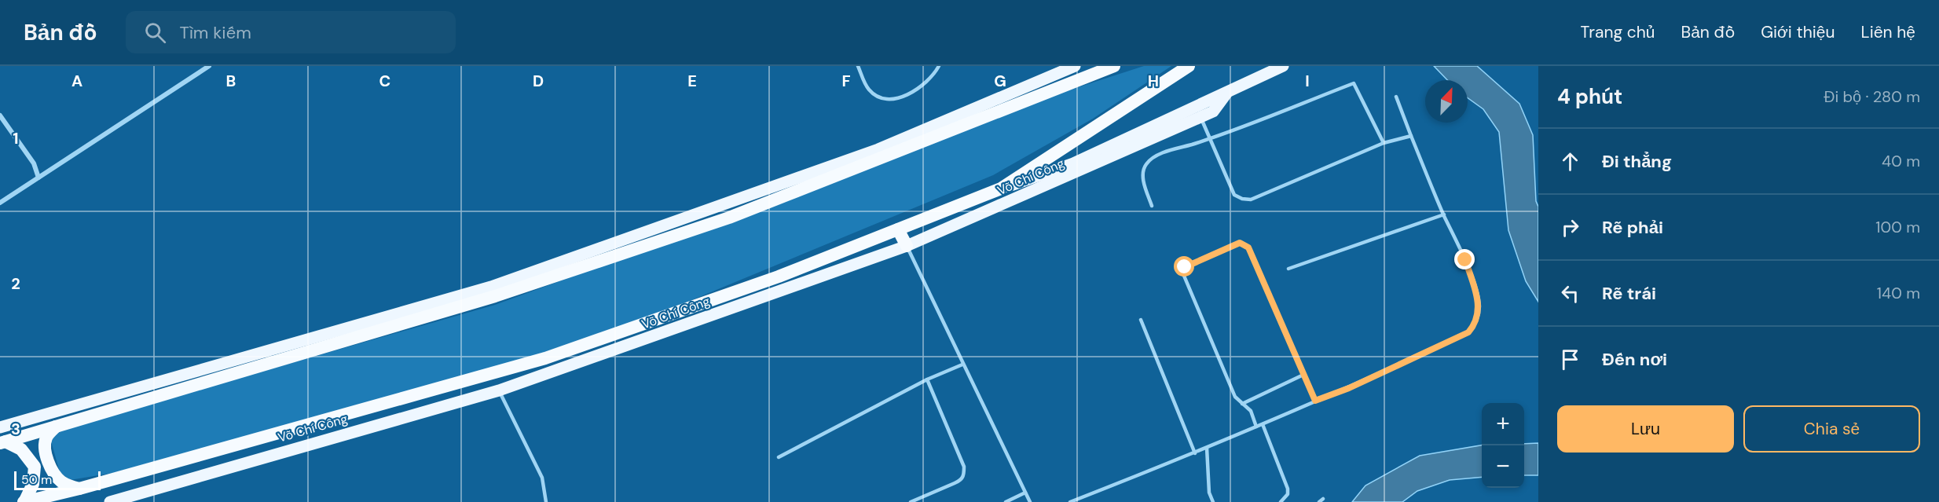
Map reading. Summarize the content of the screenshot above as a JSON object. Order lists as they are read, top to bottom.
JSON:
{
  "streets": {
    "highway": ["Võ Chí Công"]
  },
  "scale_bar": "50 m",
  "north": "top right",
  "page": {
    "header": "Bản đồ",
    "search": "Tìm kiếm",
    "nav": [
      "Trang chủ",
      "Bản đồ",
      "Giới thiệu",
      "Liên hệ"
    ],
    "heading": ["4 phút", "Đi bộ · 280 m"],
    "list": [
      ["Đi thẳng", "40 m"],
      ["Rẽ phải", "100 m"],
      ["Rẽ trái", "140 m"],
      "Đến nơi"
    ],
    "buttons": ["Lưu", "Chia sẻ"],
    "map_buttons": ["+", "−"],
    "scale": "50 m"
  },
  "grid": {
    "columns": [
      "A",
      "B",
      "C",
      "D",
      "E",
      "F",
      "G",
      "H",
      "I"
    ],
    "rows": ["1", "2", "3"]
  }
}
